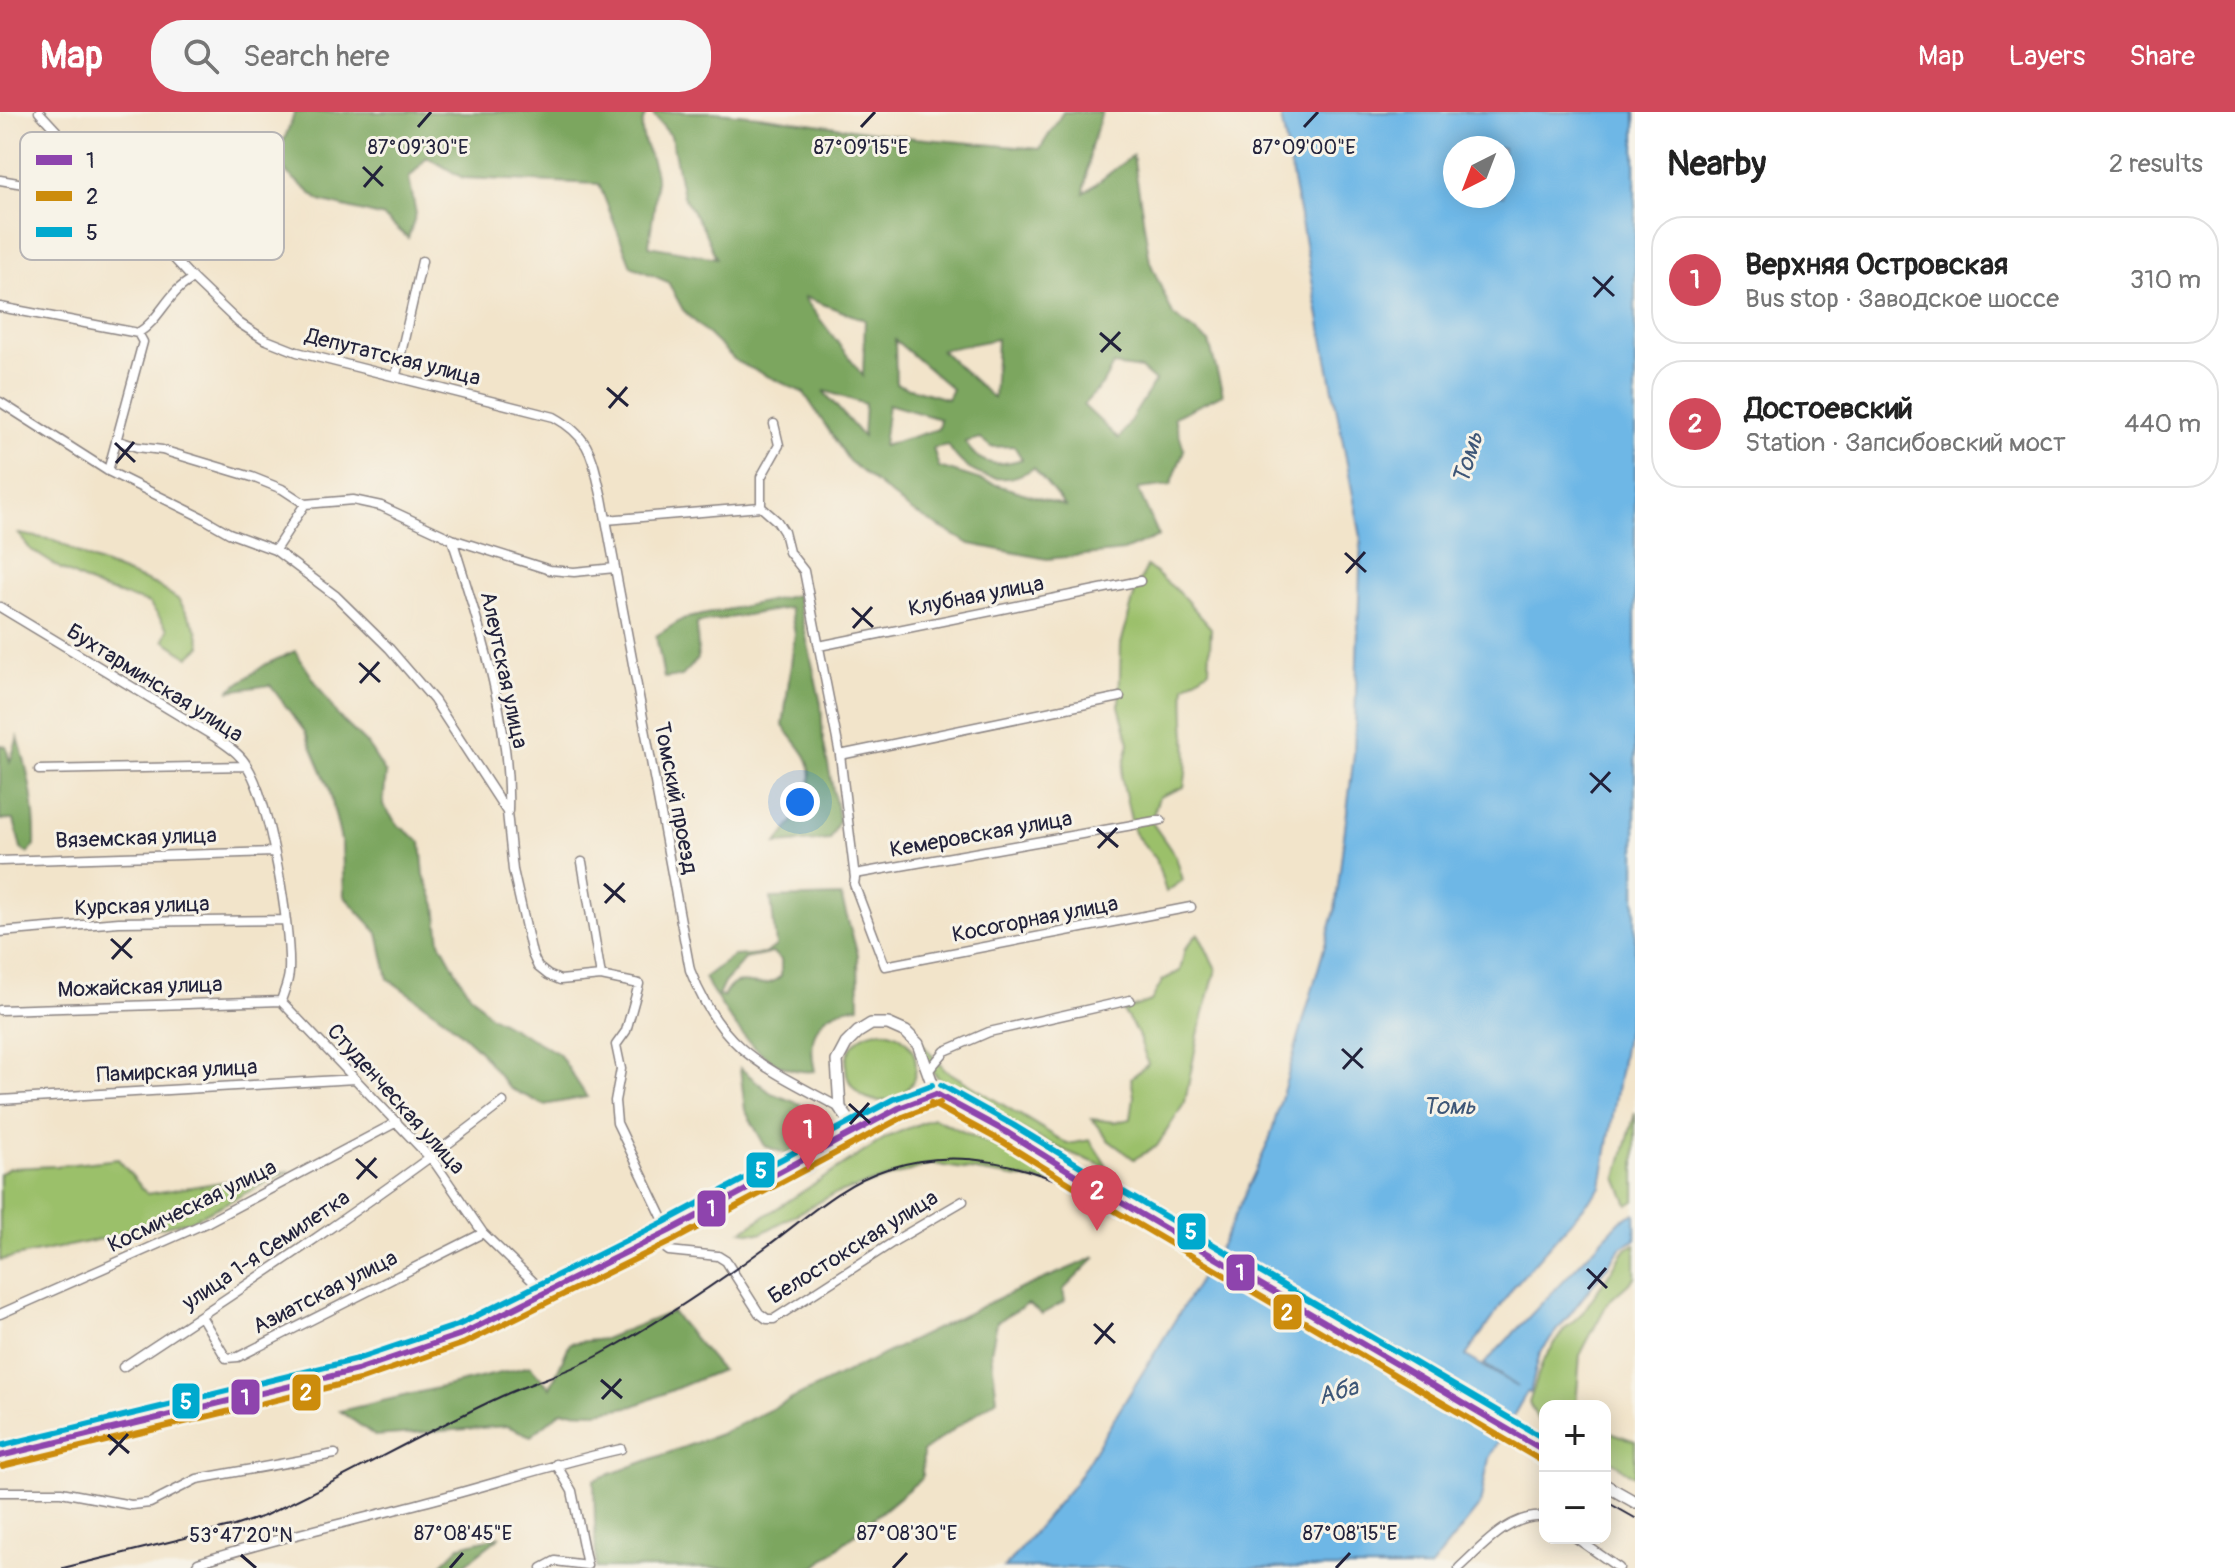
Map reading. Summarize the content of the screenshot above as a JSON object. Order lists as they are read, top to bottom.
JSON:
{
  "streets": {
    "street": [
      "Депутатская улица",
      "Клубная улица",
      "Алеутская улица",
      "Бухтарминская улица",
      "Томский проезд",
      "Кемеровская улица",
      "Вяземская улица",
      "Курская улица",
      "Косогорная улица",
      "Можайская улица",
      "Памирская улица",
      "Студенческая улица",
      "Космическая улица",
      "Белостокская улица",
      "улица 1-я Семилетка",
      "Азиатская улица"
    ]
  },
  "crossings": [
    ["Депутатская улица", "Томский проезд"],
    ["Бухтарминская улица", "Вяземская улица"],
    ["Бухтарминская улица", "Курская улица"],
    ["Бухтарминская улица", "Можайская улица"],
    ["Бухтарминская улица", "Студенческая улица"],
    ["Кемеровская улица", "Косогорная улица"],
    ["Можайская улица", "Студенческая улица"],
    ["Памирская улица", "Студенческая улица"],
    ["Студенческая улица", "Космическая улица"],
    ["Студенческая улица", "улица 1-я Семилетка"],
    ["Студенческая улица", "Азиатская улица"],
    ["улица 1-я Семилетка", "Азиатская улица"]
  ],
  "water": ["Томь", "Аба"],
  "lines": ["transit line 5", "transit line 1", "transit line 2"],
  "legend": ["1", "2", "5"],
  "north": "bottom left",
  "page": {
    "header": "Map",
    "search": "Search here",
    "nav": ["Map", "Layers", "Share"],
    "heading": ["Nearby", "2 results"],
    "list": [
      {
        "mark": "1",
        "name": "Верхняя Островская",
        "note": "Bus stop · Заводское шоссе",
        "value": "310 m"
      },
      {
        "mark": "2",
        "name": "Достоевский",
        "note": "Station · Запсибовский мост",
        "value": "440 m"
      }
    ],
    "pins": ["1", "2"],
    "map_buttons": ["+", "−"]
  },
  "coordinates": [
    "87°09'30\"E",
    "87°09'15\"E",
    "87°09'00\"E",
    "87°08'45\"E",
    "87°08'30\"E",
    "87°08'15\"E",
    "53°47'20\"N"
  ]
}
